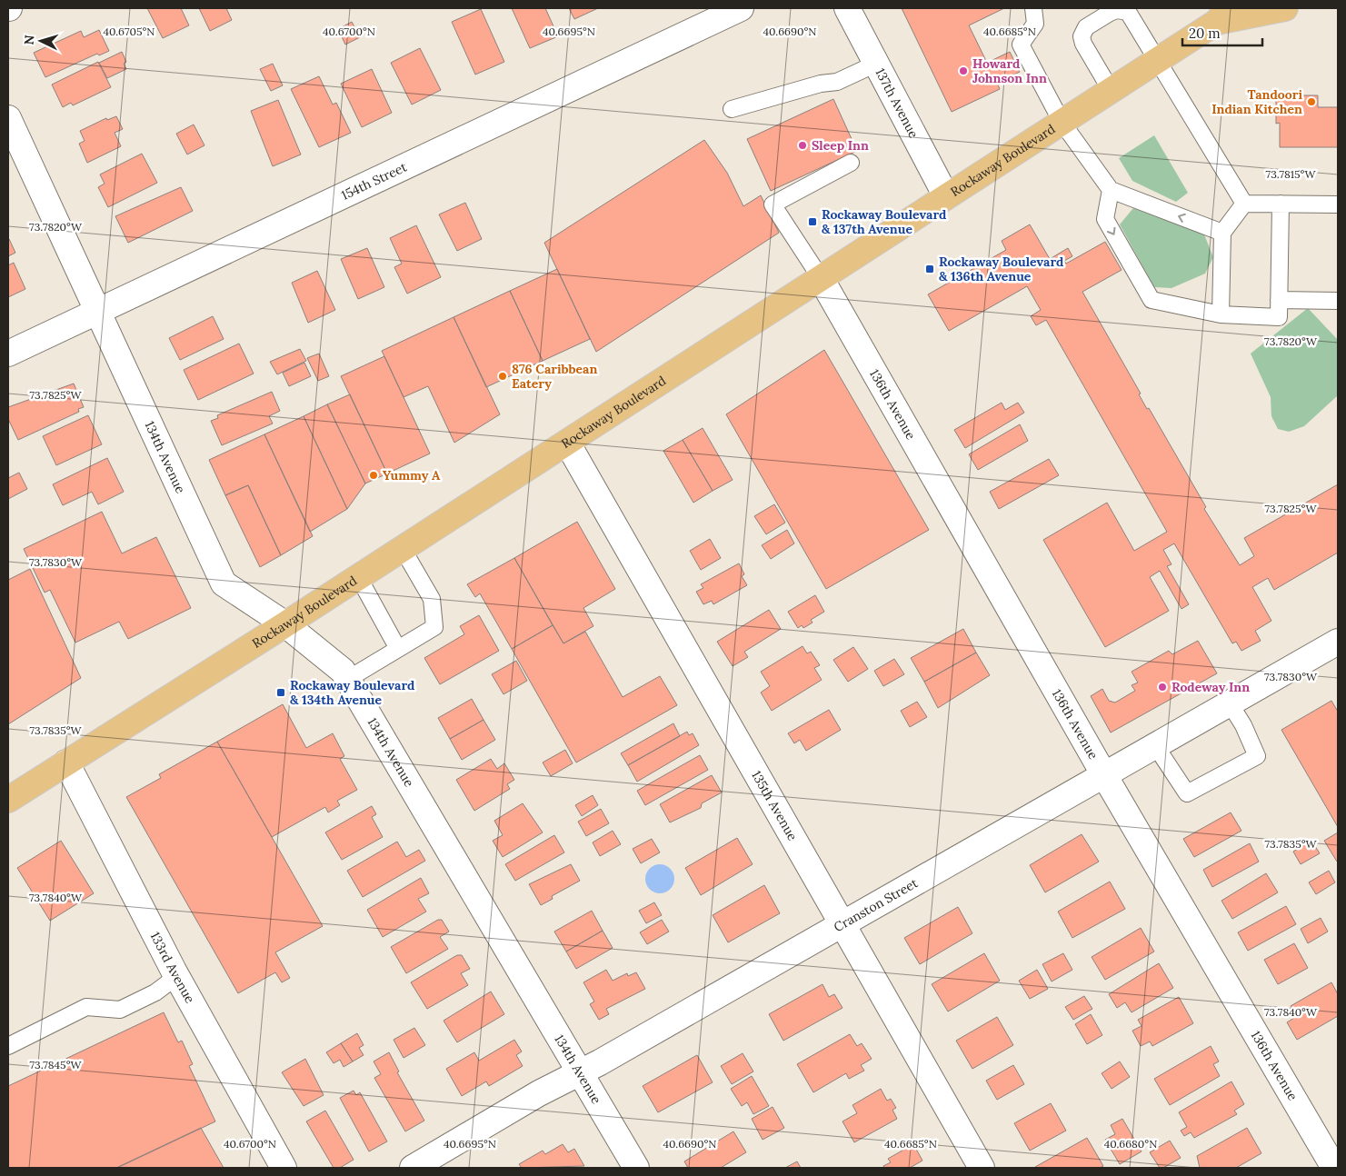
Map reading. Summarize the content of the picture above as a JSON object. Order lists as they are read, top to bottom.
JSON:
{
  "streets": {
    "main road": ["Rockaway Boulevard"],
    "street": [
      "137th Avenue",
      "154th Street",
      "136th Avenue",
      "134th Avenue",
      "135th Avenue",
      "Cranston Street",
      "133rd Avenue"
    ]
  },
  "crossings": [
    ["137th Avenue", "Rockaway Boulevard"],
    ["Rockaway Boulevard", "136th Avenue"],
    ["Rockaway Boulevard", "134th Avenue"],
    ["Rockaway Boulevard", "135th Avenue"],
    ["Rockaway Boulevard", "133rd Avenue"],
    ["154th Street", "134th Avenue"],
    ["136th Avenue", "Cranston Street"],
    ["134th Avenue", "Cranston Street"],
    ["135th Avenue", "Cranston Street"]
  ],
  "places": {
    "other": [
      "Howard Johnson Inn",
      "Tandoori Indian Kitchen",
      "Sleep Inn",
      "876 Caribbean Eatery",
      "Yummy A",
      "Rodeway Inn"
    ],
    "transit": ["Rockaway Boulevard & 137th Avenue", "Rockaway Boulevard & 136th Avenue", "Rockaway Boulevard & 134th Avenue"]
  },
  "scale_bar": "20 m",
  "north": "left",
  "coordinates": [
    "40.6705°N",
    "40.6700°N",
    "40.6695°N",
    "40.6690°N",
    "40.6685°N",
    "73.7815°W",
    "73.7820°W",
    "73.7825°W",
    "73.7830°W",
    "73.7835°W",
    "73.7840°W",
    "73.7845°W",
    "40.6680°N"
  ]
}
